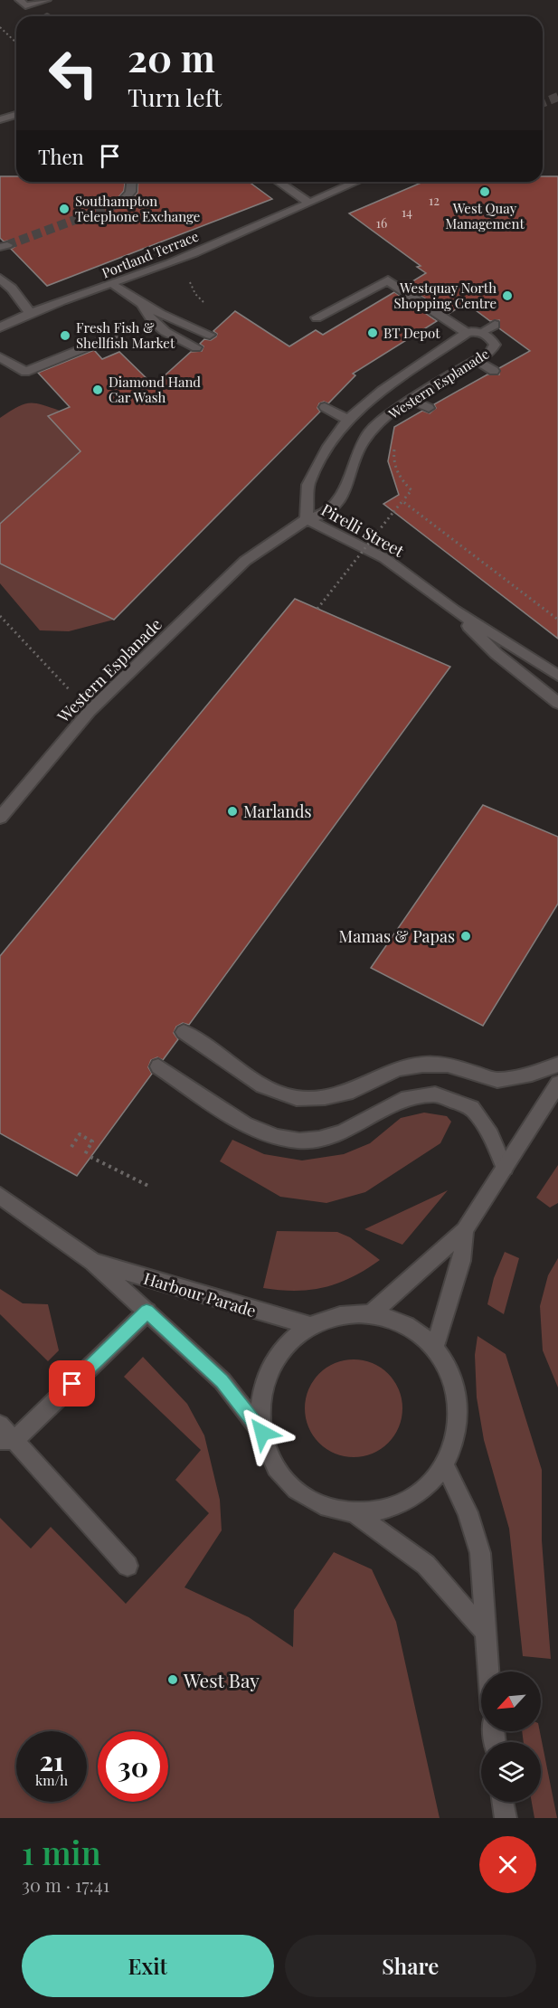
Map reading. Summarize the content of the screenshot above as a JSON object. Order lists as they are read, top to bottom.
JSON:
{
  "streets": {
    "street": [
      "Portland Terrace",
      "Western Esplanade",
      "Pirelli Street",
      "Harbour Parade"
    ]
  },
  "crossings": [
    ["Western Esplanade", "Pirelli Street"]
  ],
  "places": [
    "West Quay Management",
    "Southampton Telephone Exchange",
    "Westquay North Shopping Centre",
    "BT Depot",
    "Fresh Fish & Shellfish Market",
    "Diamond Hand Car Wash",
    "Marlands",
    "Mamas & Papas",
    "West Bay"
  ],
  "house_numbers": ["12", "14", "16"],
  "north": "bottom left",
  "page": {
    "turn": ["20 m", "Turn left"],
    "then": "Then",
    "speed": "21 km/h",
    "limit": "30",
    "heading": ["1 min", "30 m · 17:41"],
    "buttons": ["Exit", "Share"]
  }
}
